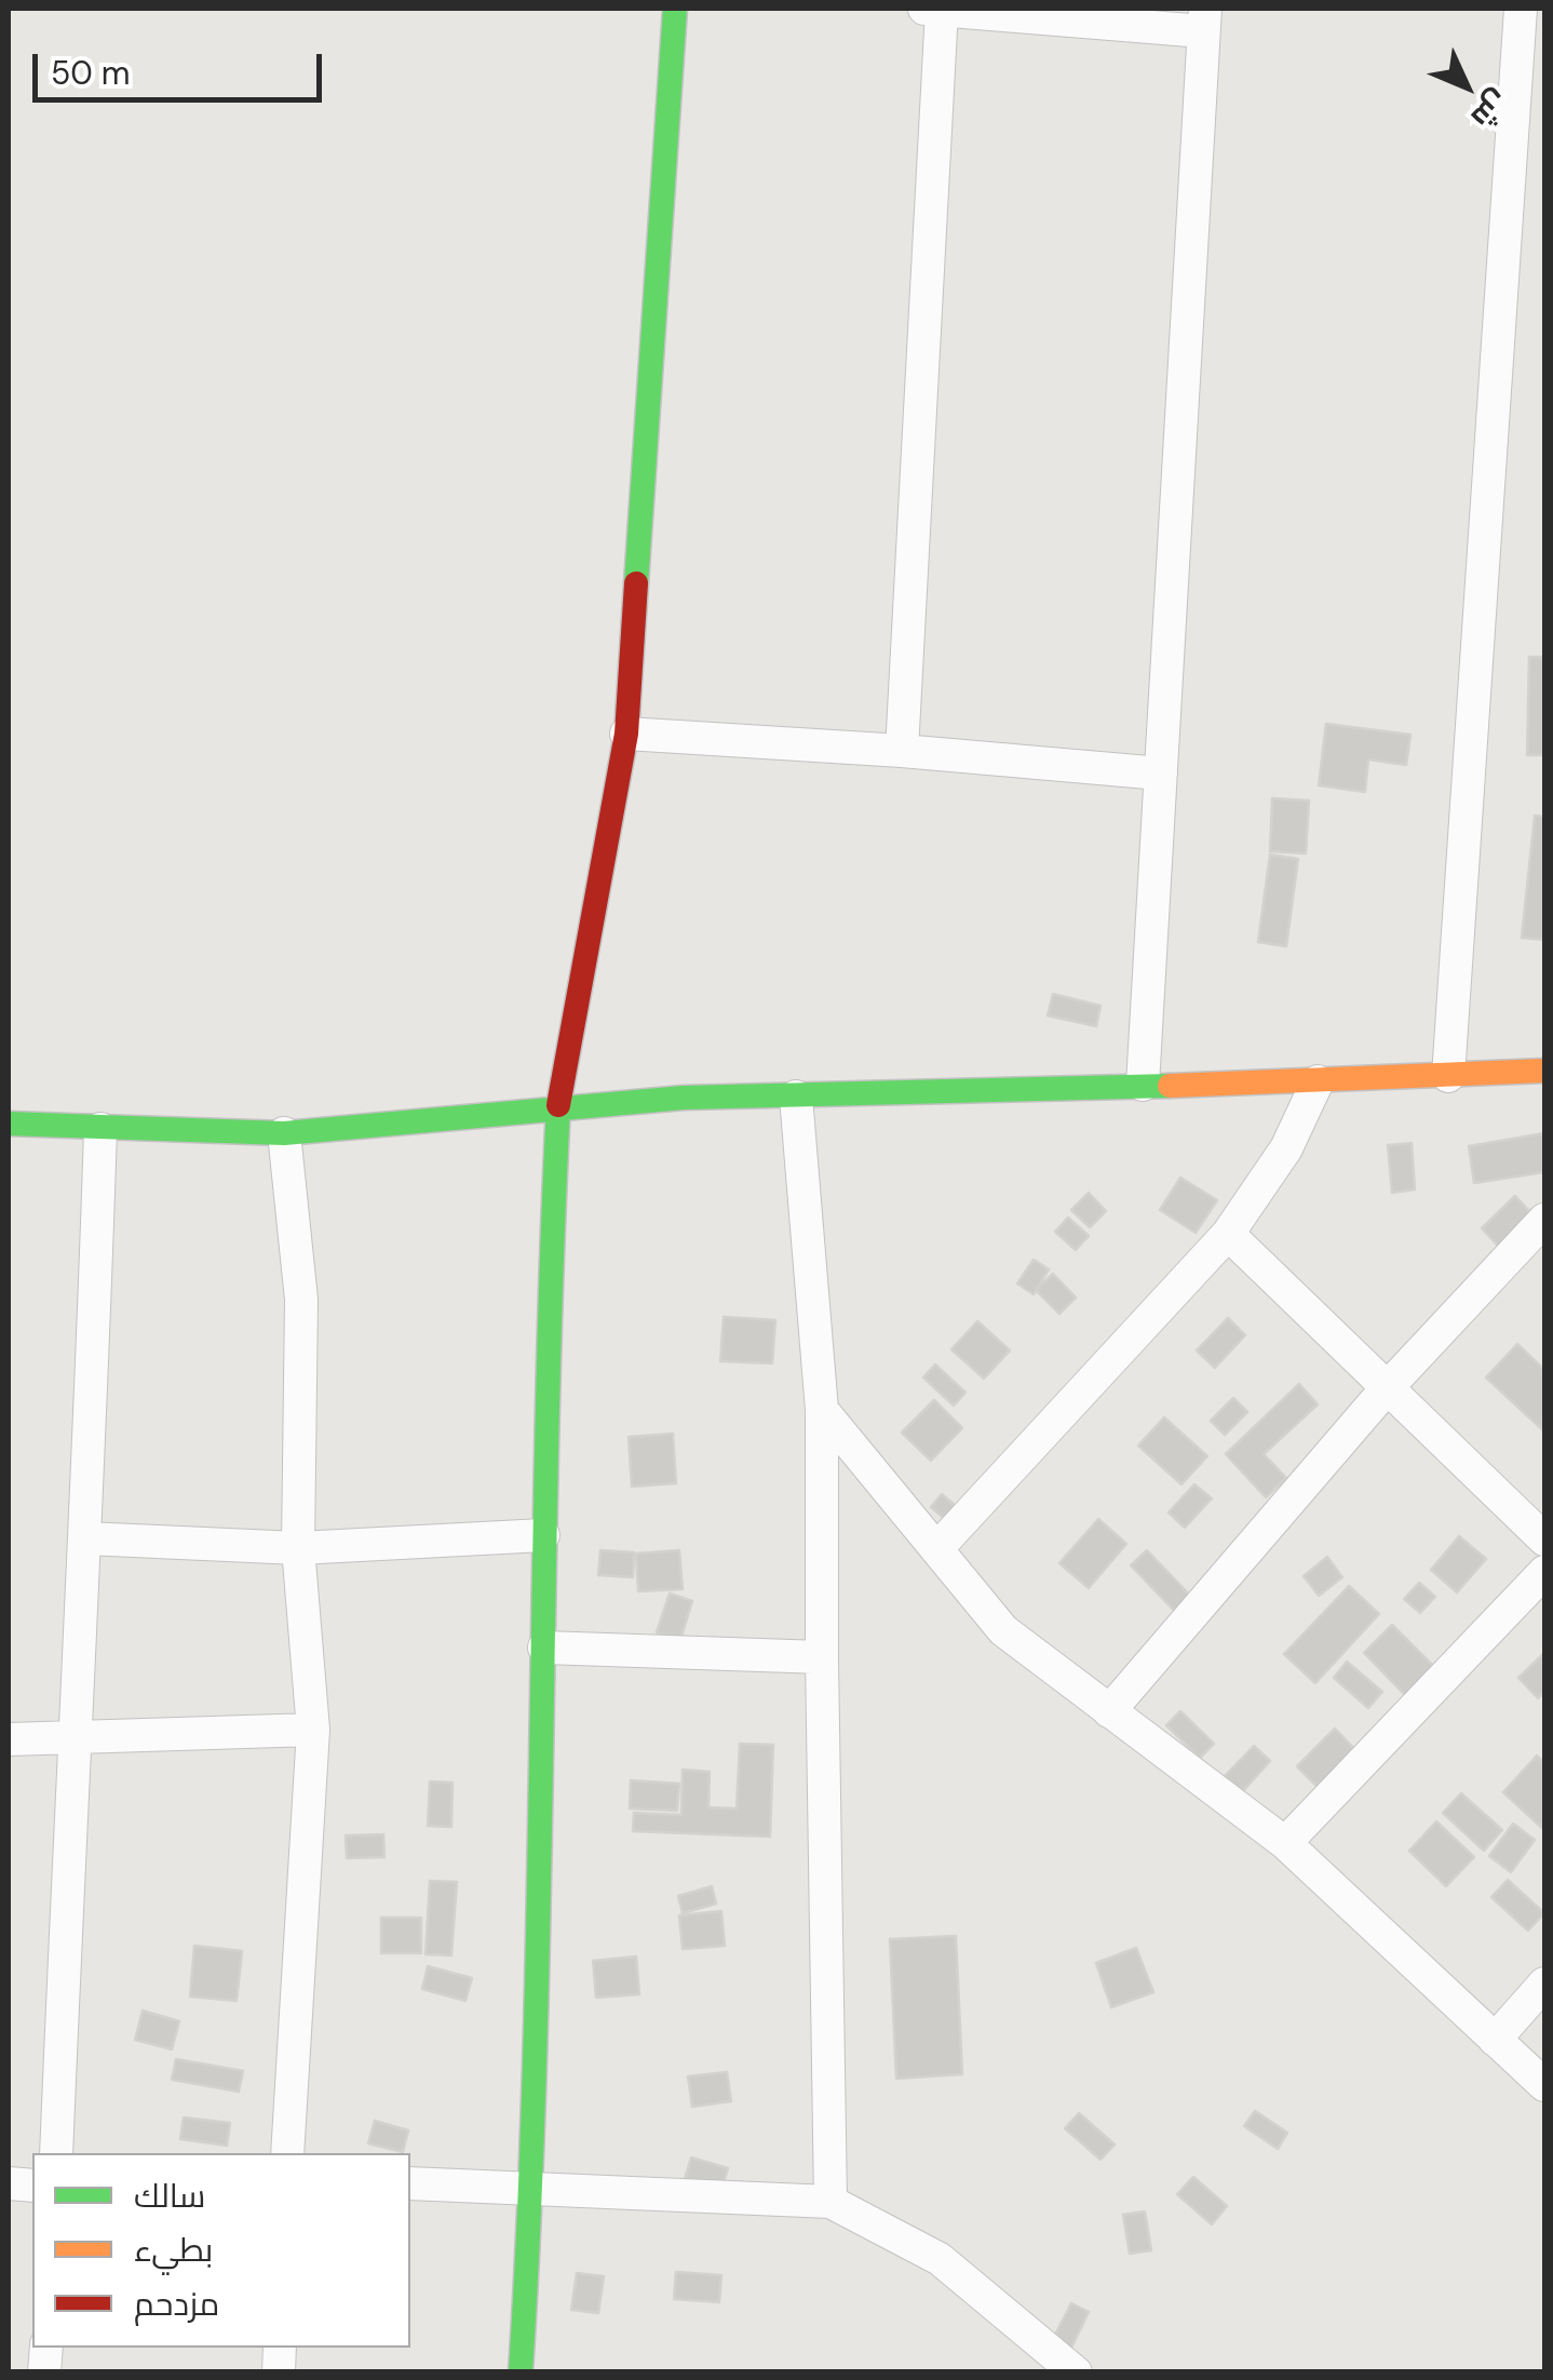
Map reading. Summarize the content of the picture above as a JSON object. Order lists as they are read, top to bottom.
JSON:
{
  "legend": ["سالك", "بطيء", "مزدحم"],
  "scale_bar": "50 m",
  "north": "bottom right"
}
